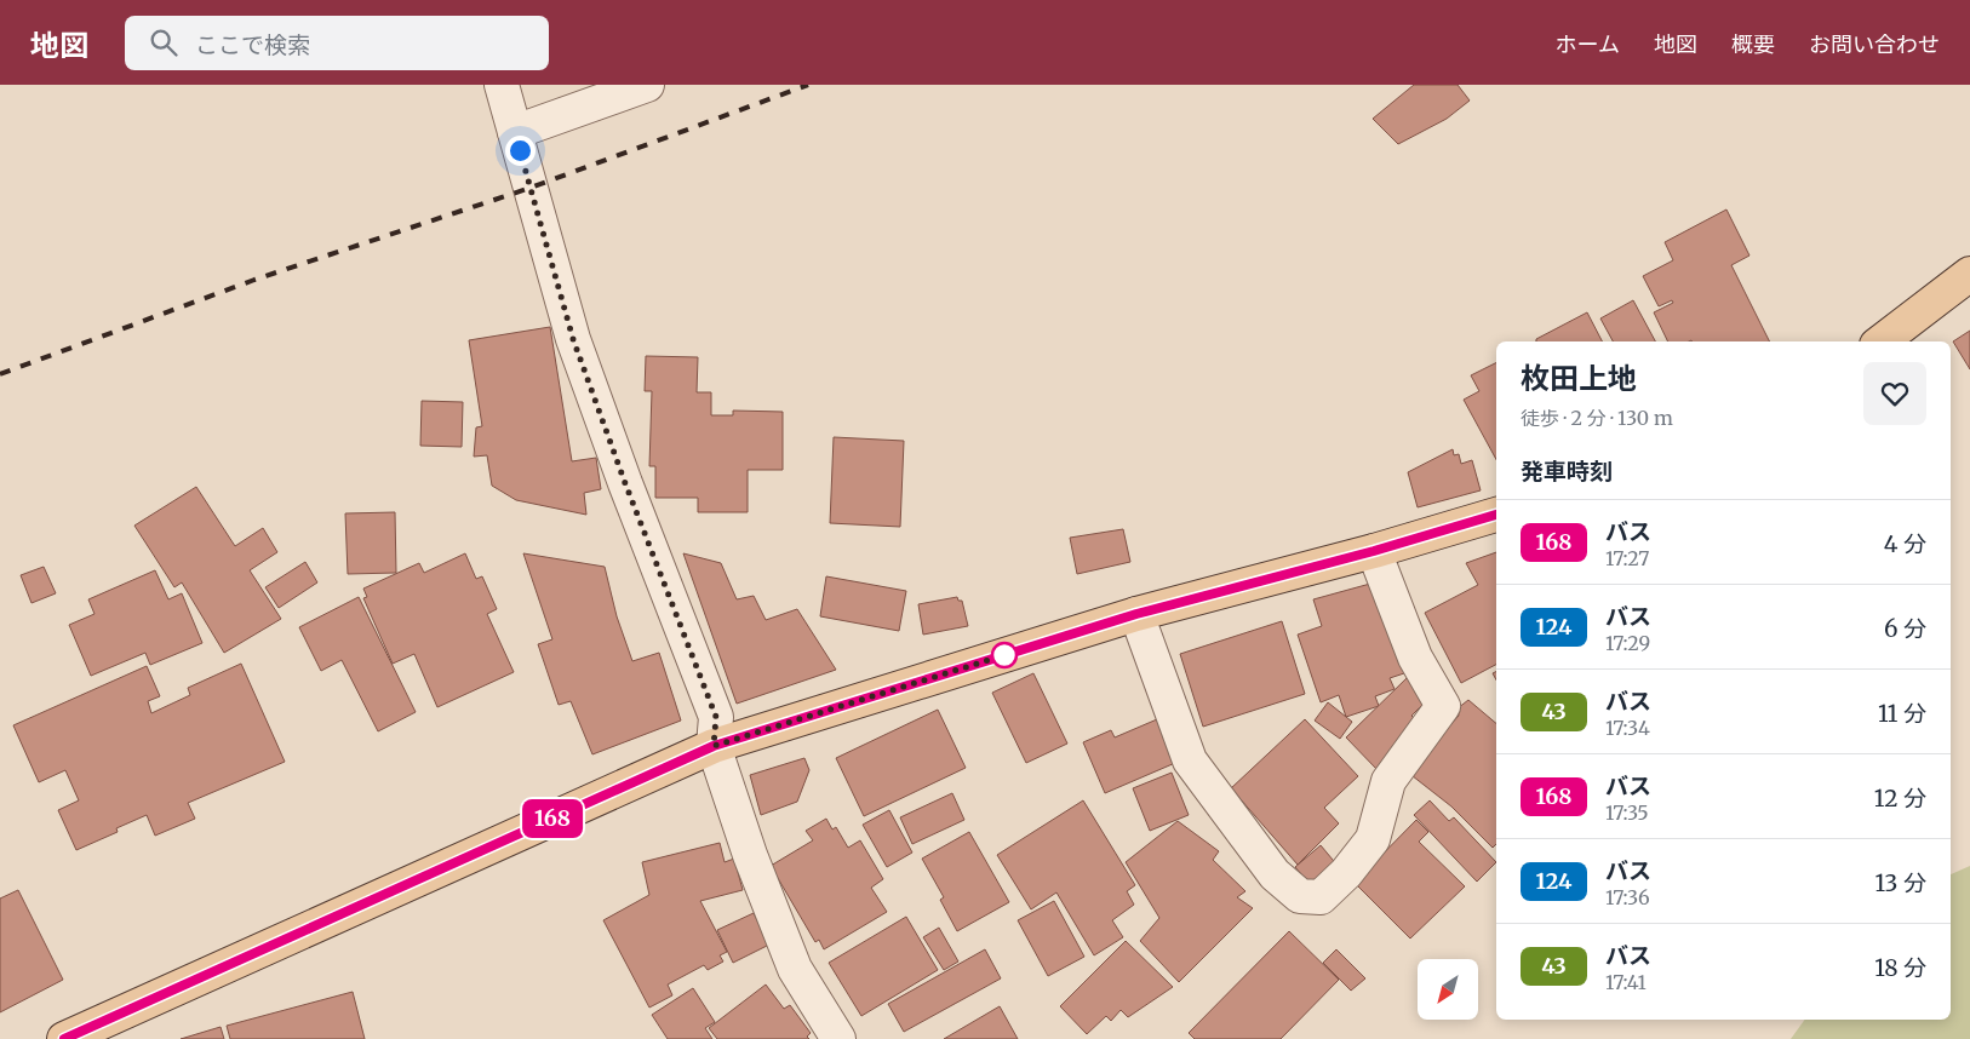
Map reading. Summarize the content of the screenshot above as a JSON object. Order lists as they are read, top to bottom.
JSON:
{
  "lines": ["bus line 168"],
  "north": "bottom left",
  "page": {
    "header": "地図",
    "search": "ここで検索",
    "nav": [
      "ホーム",
      "地図",
      "概要",
      "お問い合わせ"
    ],
    "on_map": "168",
    "heading": [
      ["枚田上地", "徒歩 · 2 分 · 130 m"],
      "発車時刻"
    ],
    "list": [
      {
        "mark": "168",
        "name": "バス",
        "note": "17:27",
        "value": "4 分"
      },
      {
        "mark": "124",
        "name": "バス",
        "note": "17:29",
        "value": "6 分"
      },
      {
        "mark": "43",
        "name": "バス",
        "note": "17:34",
        "value": "11 分"
      },
      {
        "mark": "168",
        "name": "バス",
        "note": "17:35",
        "value": "12 分"
      },
      {
        "mark": "124",
        "name": "バス",
        "note": "17:36",
        "value": "13 分"
      },
      {
        "mark": "43",
        "name": "バス",
        "note": "17:41",
        "value": "18 分"
      }
    ]
  }
}
